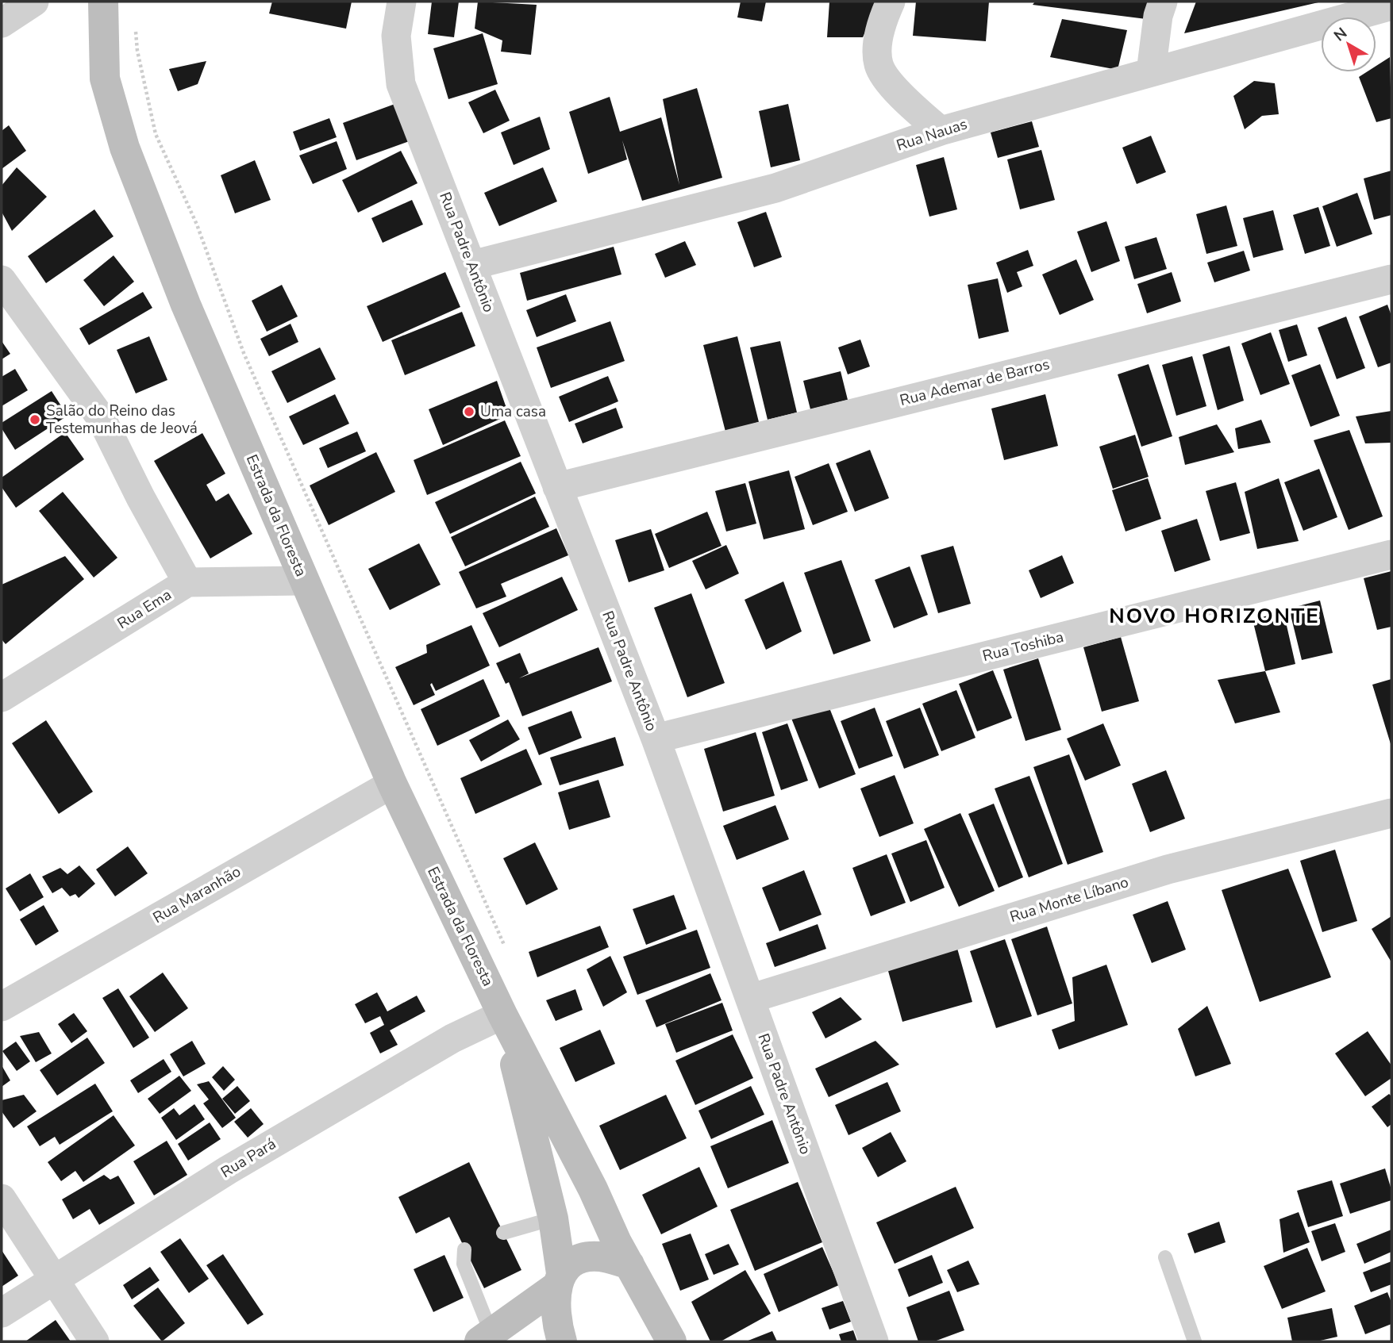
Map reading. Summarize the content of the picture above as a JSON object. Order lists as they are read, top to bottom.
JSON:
{
  "streets": {
    "main road": ["Estrada da Floresta"],
    "street": [
      "Rua Nauas",
      "Rua Padre Antônio",
      "Rua Ademar de Barros",
      "Rua Ema",
      "Rua Toshiba",
      "Rua Maranhão",
      "Rua Monte Líbano",
      "Rua Pará"
    ]
  },
  "crossings": [
    ["Rua Nauas", "Rua Padre Antônio"],
    ["Rua Padre Antônio", "Rua Ademar de Barros"],
    ["Rua Padre Antônio", "Rua Toshiba"],
    ["Rua Padre Antônio", "Rua Monte Líbano"],
    ["Estrada da Floresta", "Rua Ema"],
    ["Estrada da Floresta", "Rua Maranhão"],
    ["Estrada da Floresta", "Rua Pará"]
  ],
  "districts": ["NOVO HORIZONTE"],
  "places": ["Uma casa", "Salão do Reino das Testemunhas de Jeová"],
  "north": "top left"
}
